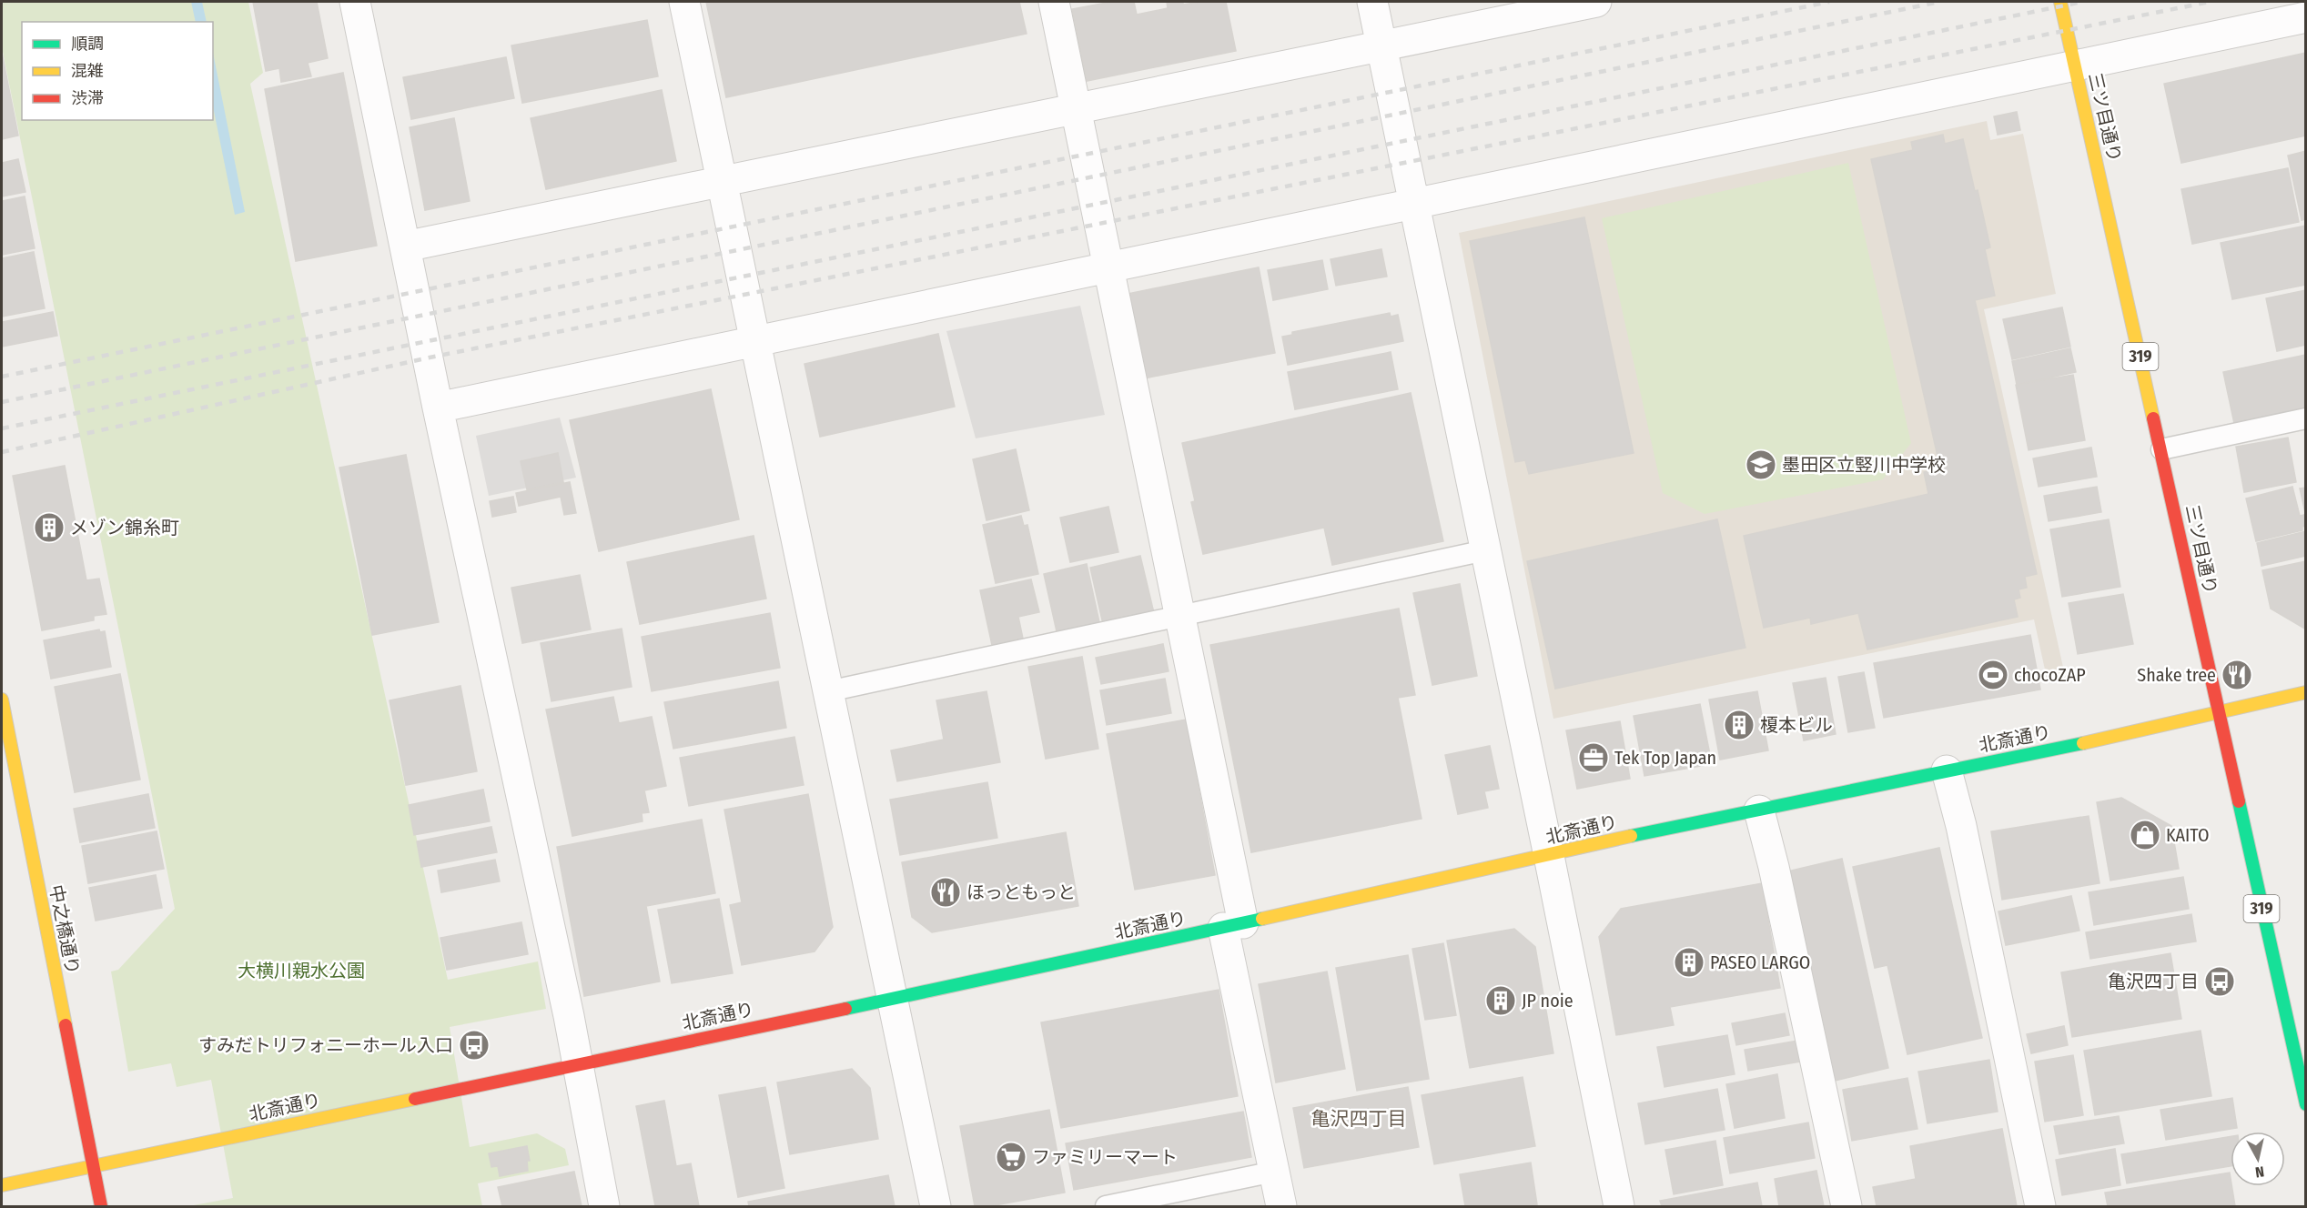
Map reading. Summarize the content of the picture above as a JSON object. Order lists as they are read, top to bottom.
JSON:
{
  "streets": {
    "street": [
      "三ツ目通り",
      "319",
      "北斎通り",
      "中之橋通り"
    ]
  },
  "crossings": [
    ["三ツ目通り", "北斎通り"],
    ["北斎通り", "中之橋通り"]
  ],
  "districts": ["亀沢四丁目"],
  "parks": ["大横川親水公園"],
  "places": {
    "school or university": ["墨田区立竪川中学校"],
    "building": [
      "メゾン錦糸町",
      "榎本ビル",
      "PASEO LARGO",
      "JP noie"
    ],
    "sports": ["chocoZAP"],
    "restaurant": ["Shake tree", "ほっともっと"],
    "office": ["Tek Top Japan"],
    "shop": ["KAITO"],
    "bus stop": ["亀沢四丁目", "すみだトリフォニーホール入口"],
    "supermarket": ["ファミリーマート"]
  },
  "legend": ["順調", "混雑", "渋滞"],
  "north": "bottom"
}
